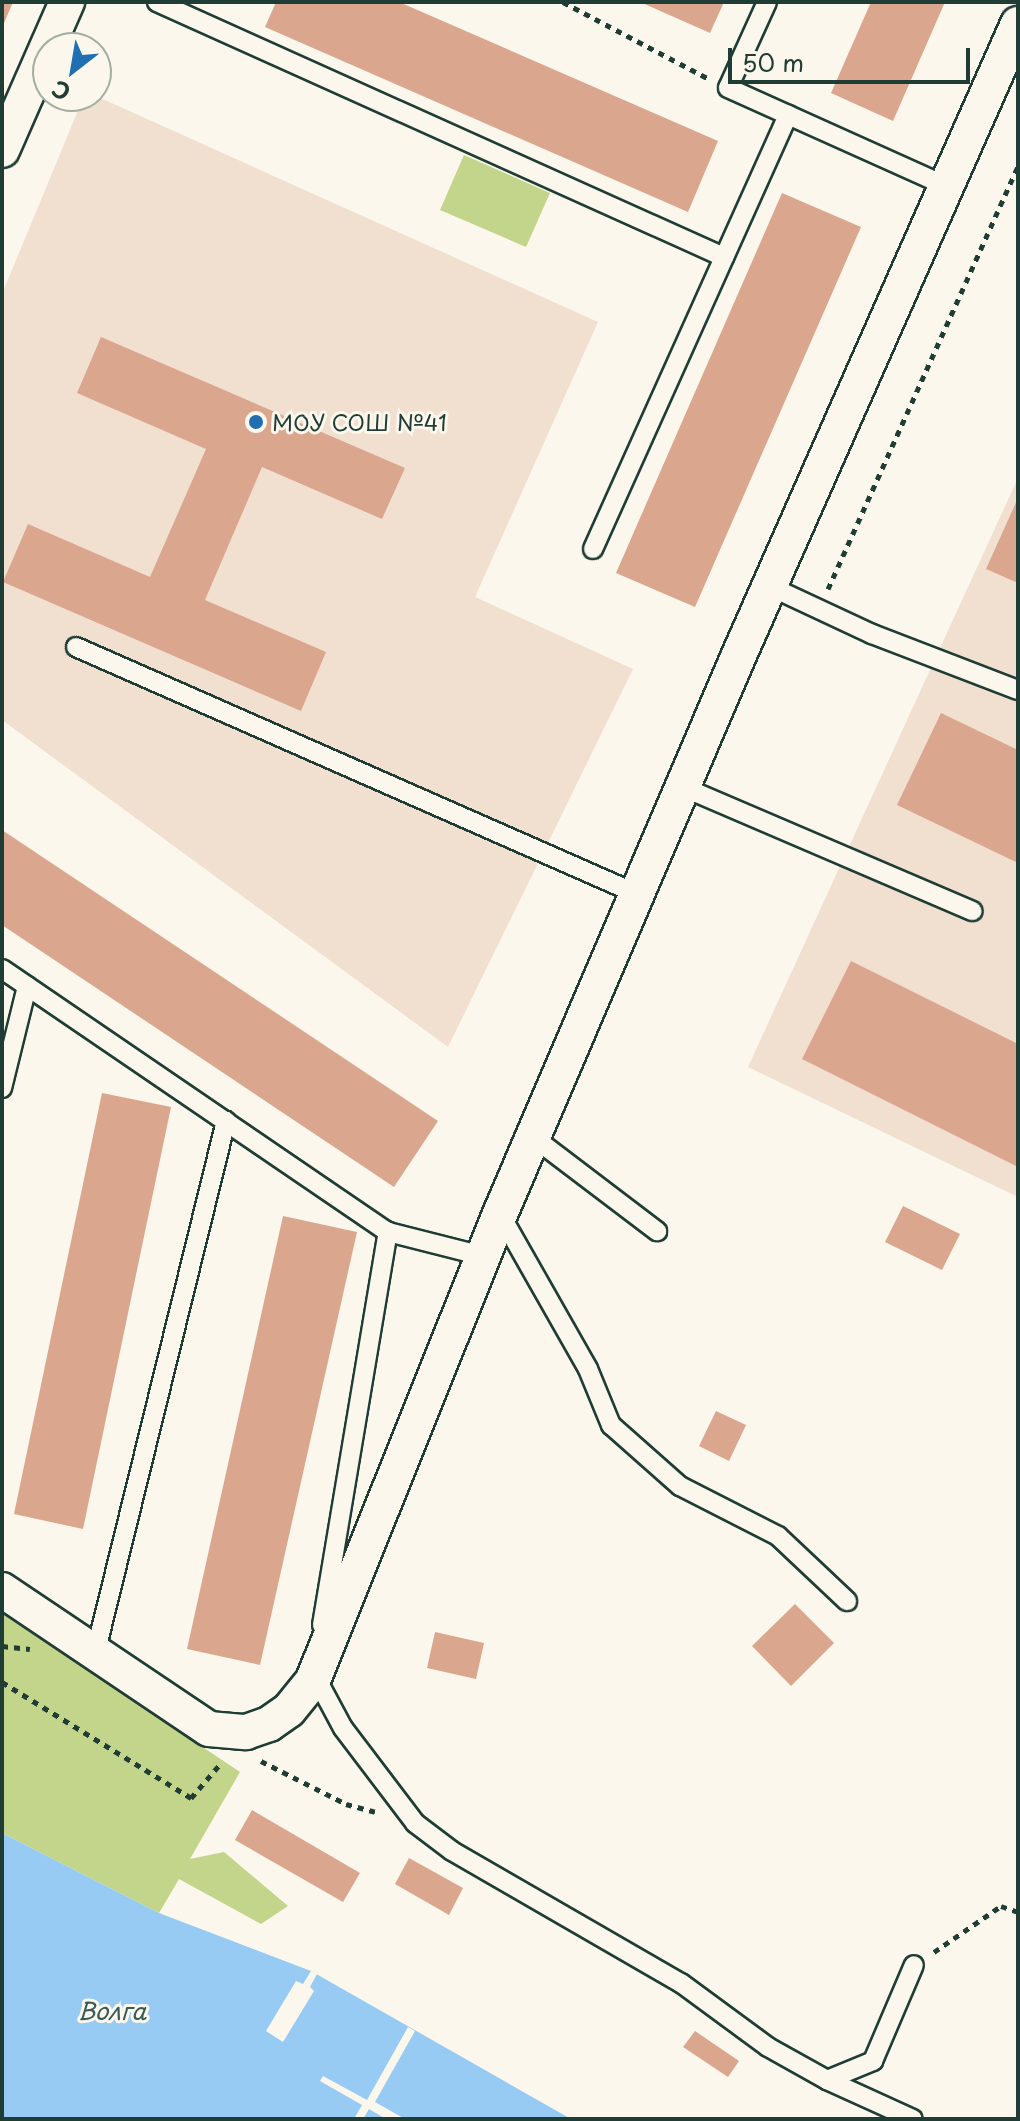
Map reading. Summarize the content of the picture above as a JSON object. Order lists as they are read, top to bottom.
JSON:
{
  "water": ["Волга"],
  "places": ["МОУ СОШ №41"],
  "scale_bar": "50 m",
  "north": "bottom left"
}
